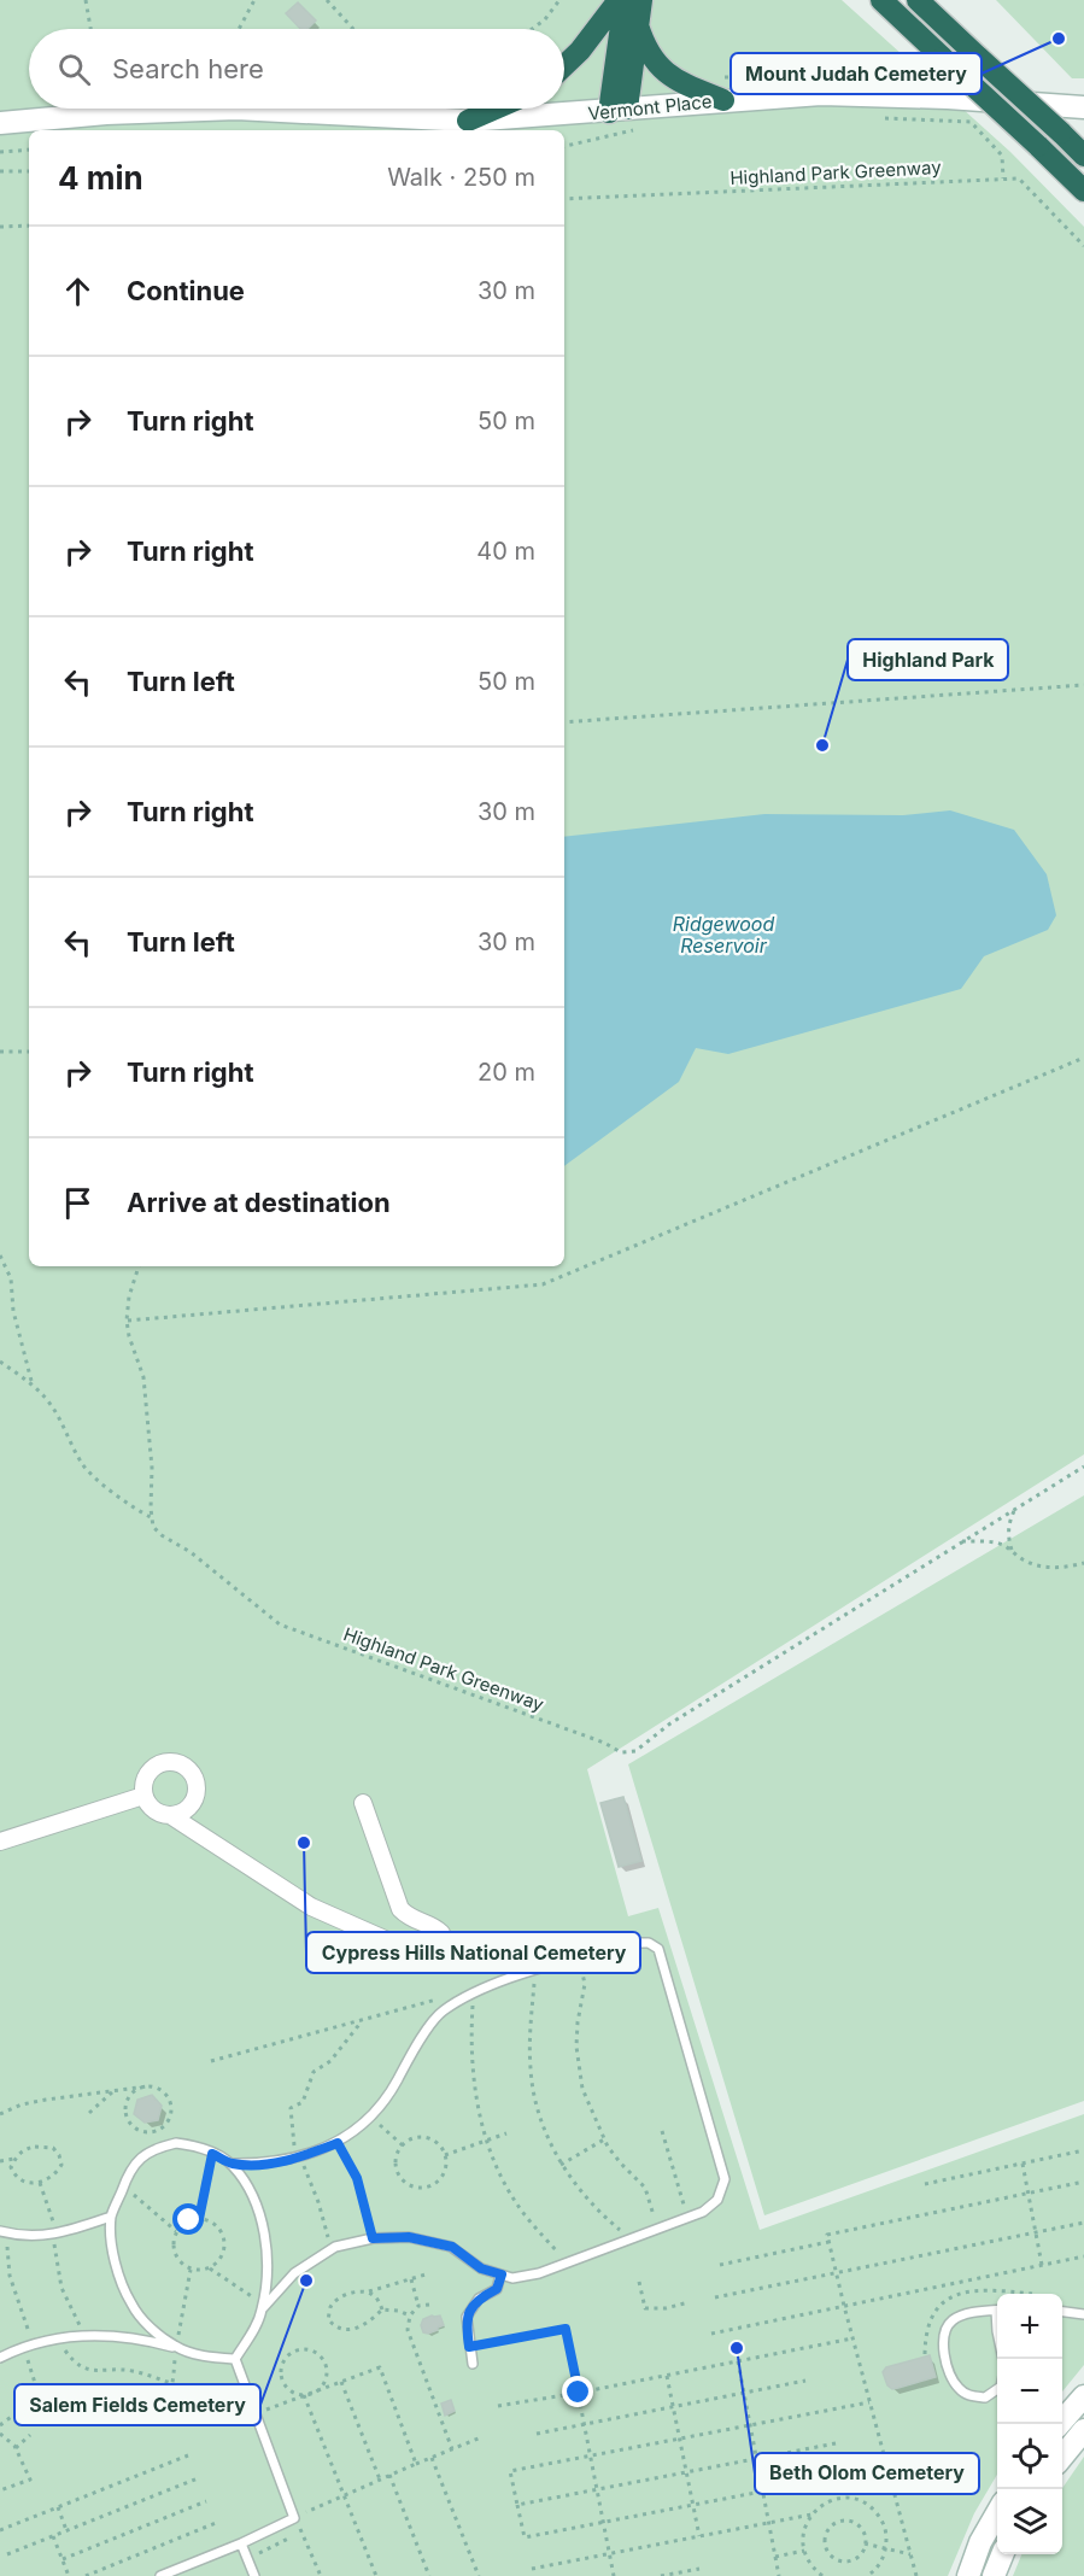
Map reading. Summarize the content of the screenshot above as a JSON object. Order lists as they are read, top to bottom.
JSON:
{
  "streets": {
    "street": ["Vermont Place"],
    "path": ["Highland Park Greenway"]
  },
  "water": ["Ridgewood Reservoir"],
  "places": [
    "Mount Judah Cemetery",
    "Highland Park",
    "Cypress Hills National Cemetery",
    "Salem Fields Cemetery",
    "Beth Olom Cemetery"
  ],
  "page": {
    "search": "Search here",
    "heading": ["4 min", "Walk · 250 m"],
    "list": [
      ["Continue", "30 m"],
      ["Turn right", "50 m"],
      ["Turn right", "40 m"],
      ["Turn left", "50 m"],
      ["Turn right", "30 m"],
      ["Turn left", "30 m"],
      ["Turn right", "20 m"],
      "Arrive at destination"
    ],
    "map_buttons": ["+", "−"]
  }
}
